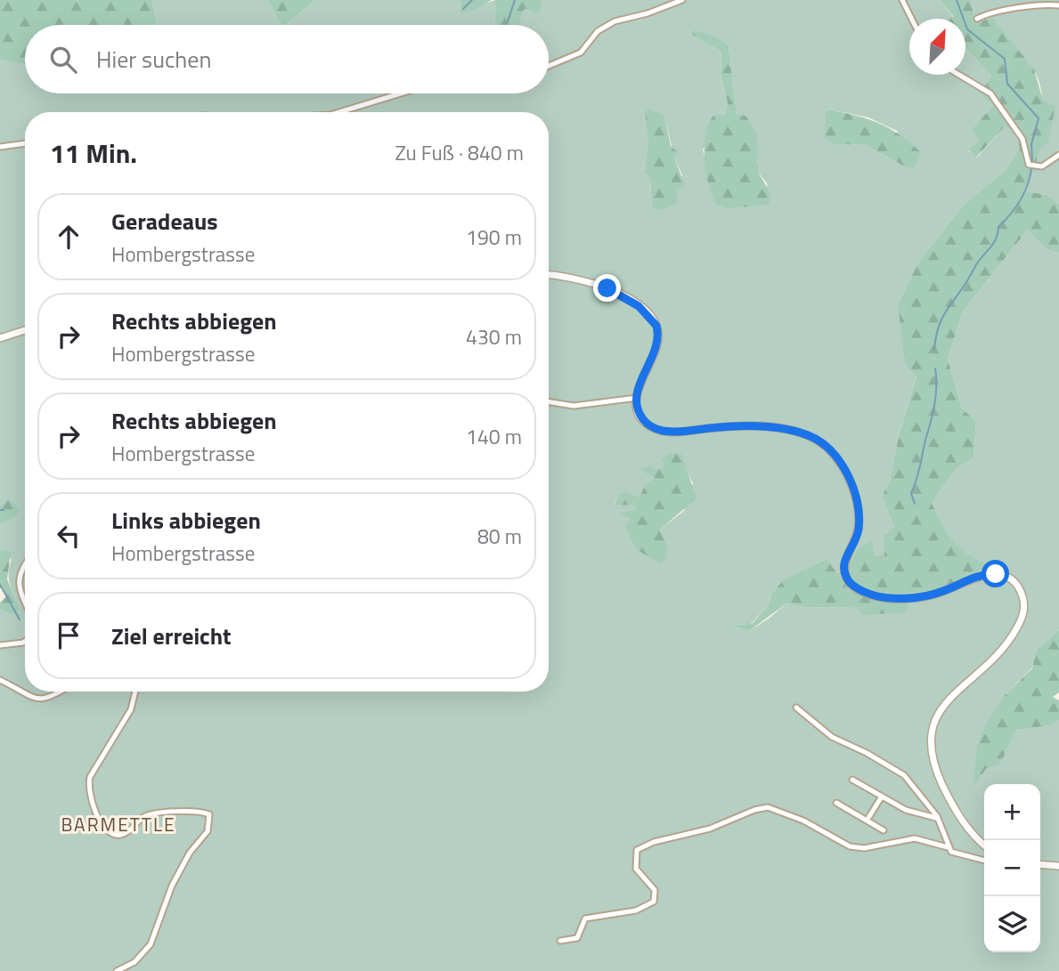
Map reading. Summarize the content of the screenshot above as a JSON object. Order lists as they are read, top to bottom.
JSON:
{
  "districts": ["BARMETTLE"],
  "north": "top right",
  "page": {
    "search": "Hier suchen",
    "heading": ["11 Min.", "Zu Fuß · 840 m"],
    "list": [
      ["Geradeaus", "Hombergstrasse", "190 m"],
      ["Rechts abbiegen", "Hombergstrasse", "430 m"],
      ["Rechts abbiegen", "Hombergstrasse", "140 m"],
      ["Links abbiegen", "Hombergstrasse", "80 m"],
      "Ziel erreicht"
    ],
    "map_buttons": ["+", "−"]
  }
}
